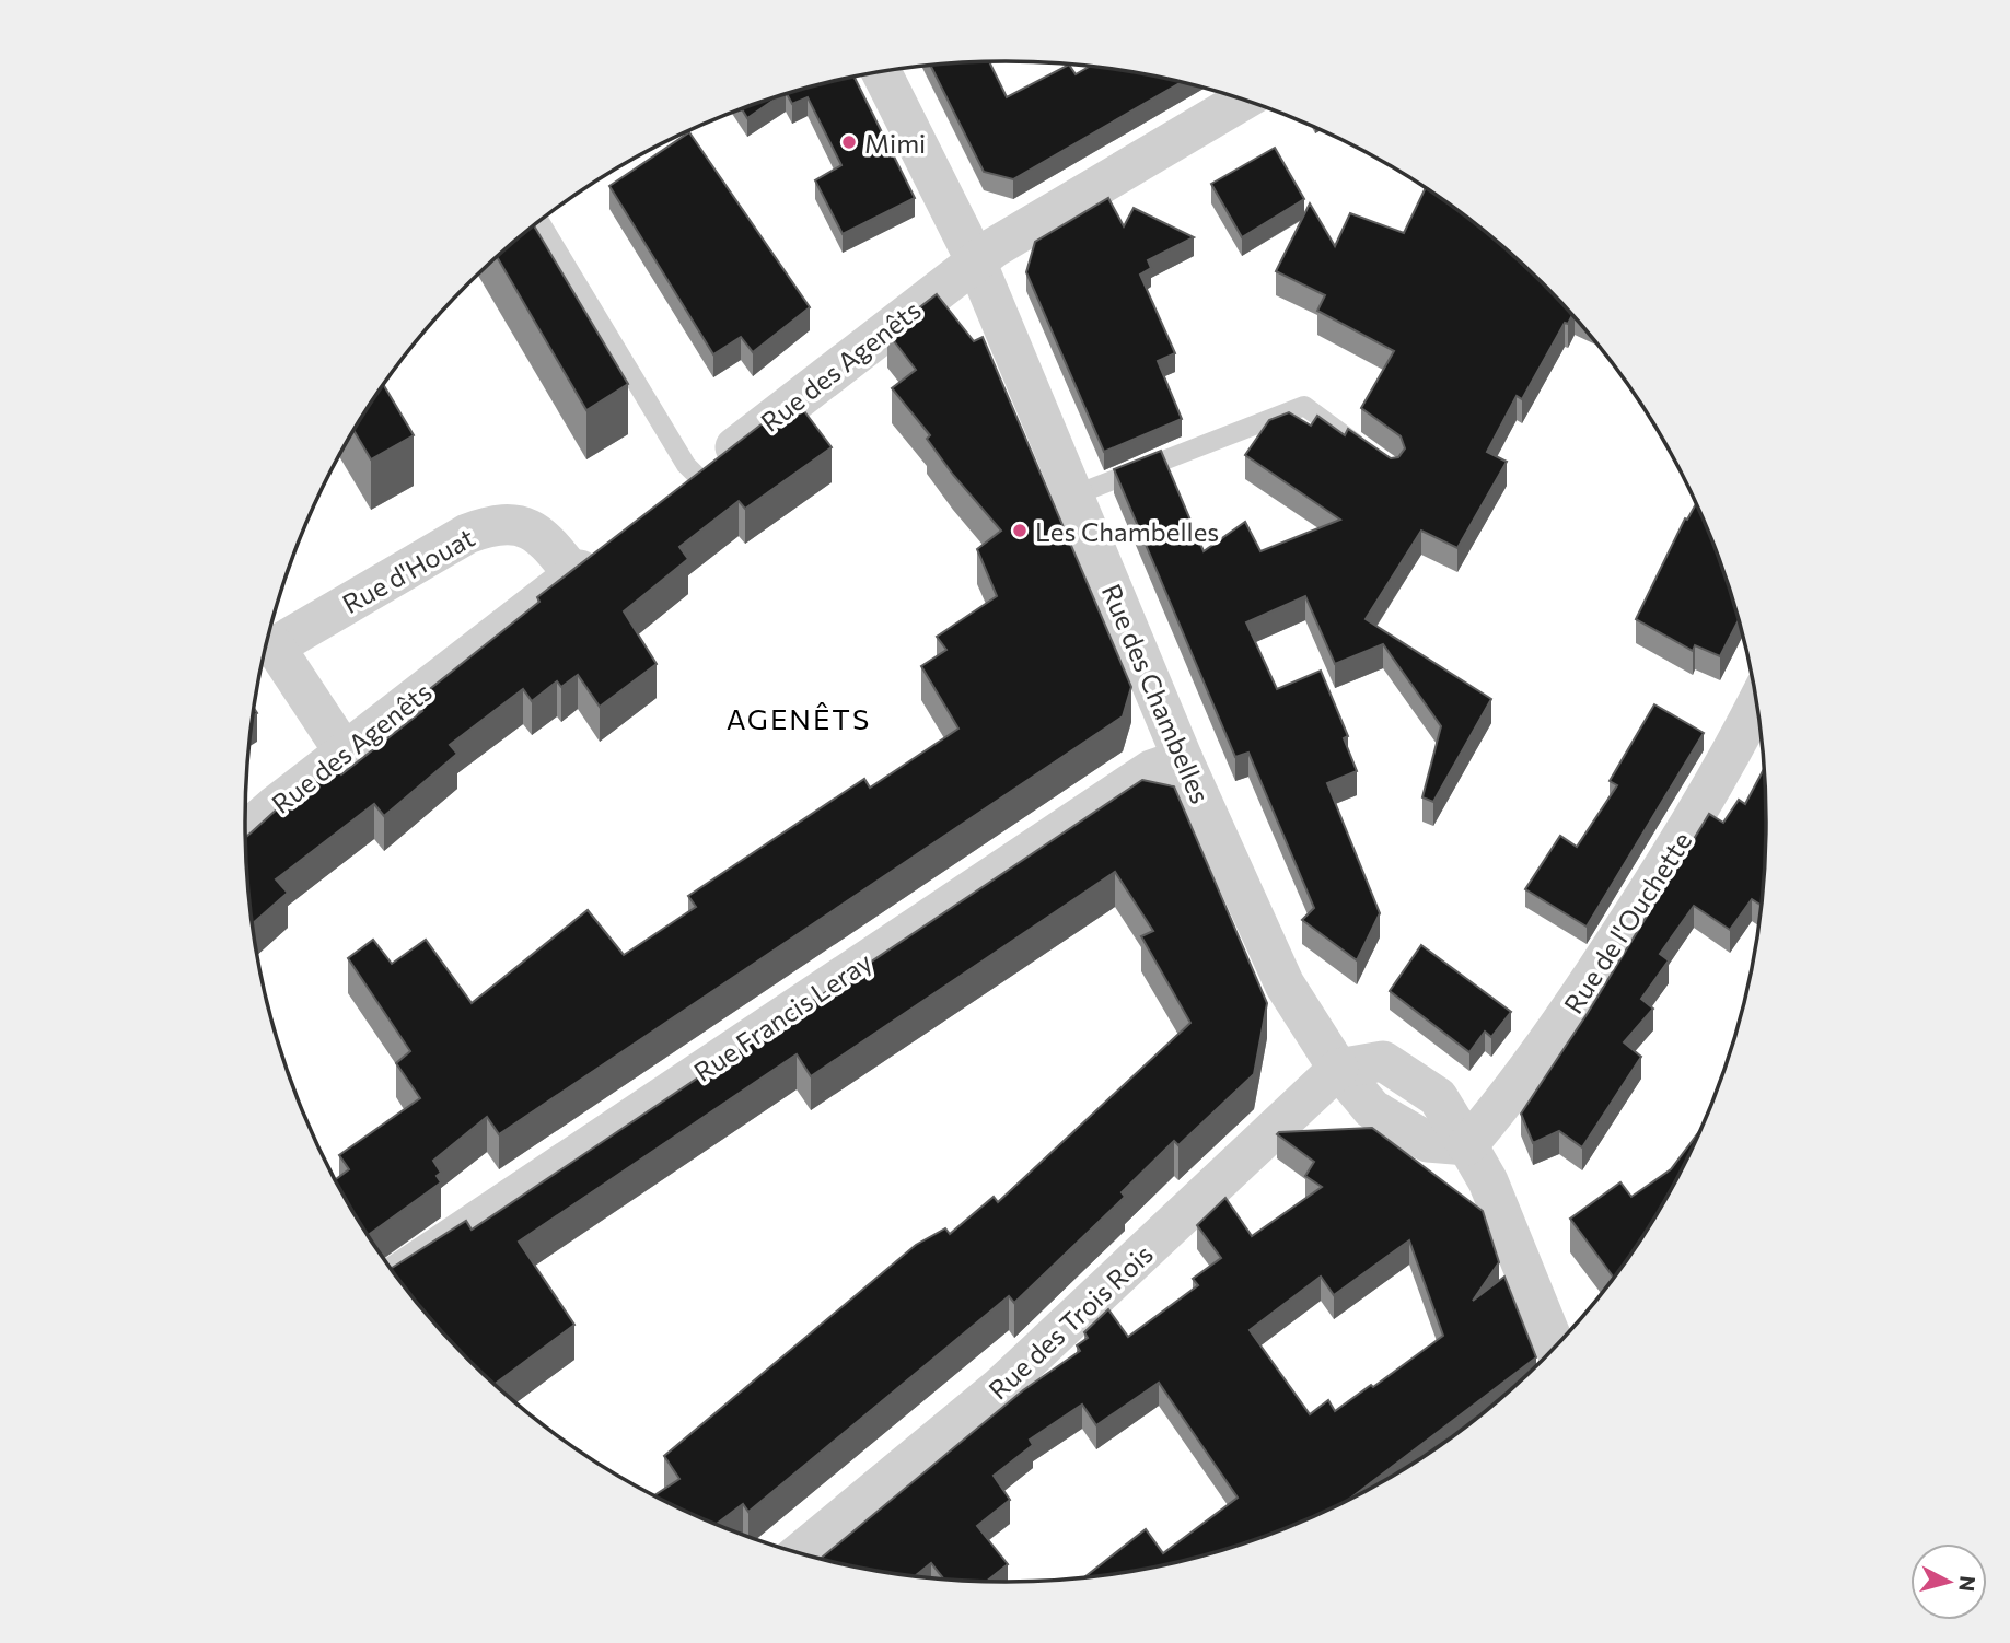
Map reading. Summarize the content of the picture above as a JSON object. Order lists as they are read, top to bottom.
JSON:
{
  "streets": {
    "street": [
      "Rue des Agenêts",
      "Rue d'Houat",
      "Rue des Chambelles",
      "Rue de l'Ouchette",
      "Rue Francis Leray",
      "Rue des Trois Rois"
    ]
  },
  "crossings": [
    ["Rue des Agenêts", "Rue d'Houat"],
    ["Rue des Agenêts", "Rue des Chambelles"],
    ["Rue des Chambelles", "Rue Francis Leray"],
    ["Rue des Chambelles", "Rue des Trois Rois"]
  ],
  "districts": ["AGENÊTS"],
  "places": ["Mimi", "Les Chambelles"],
  "north": "right"
}
